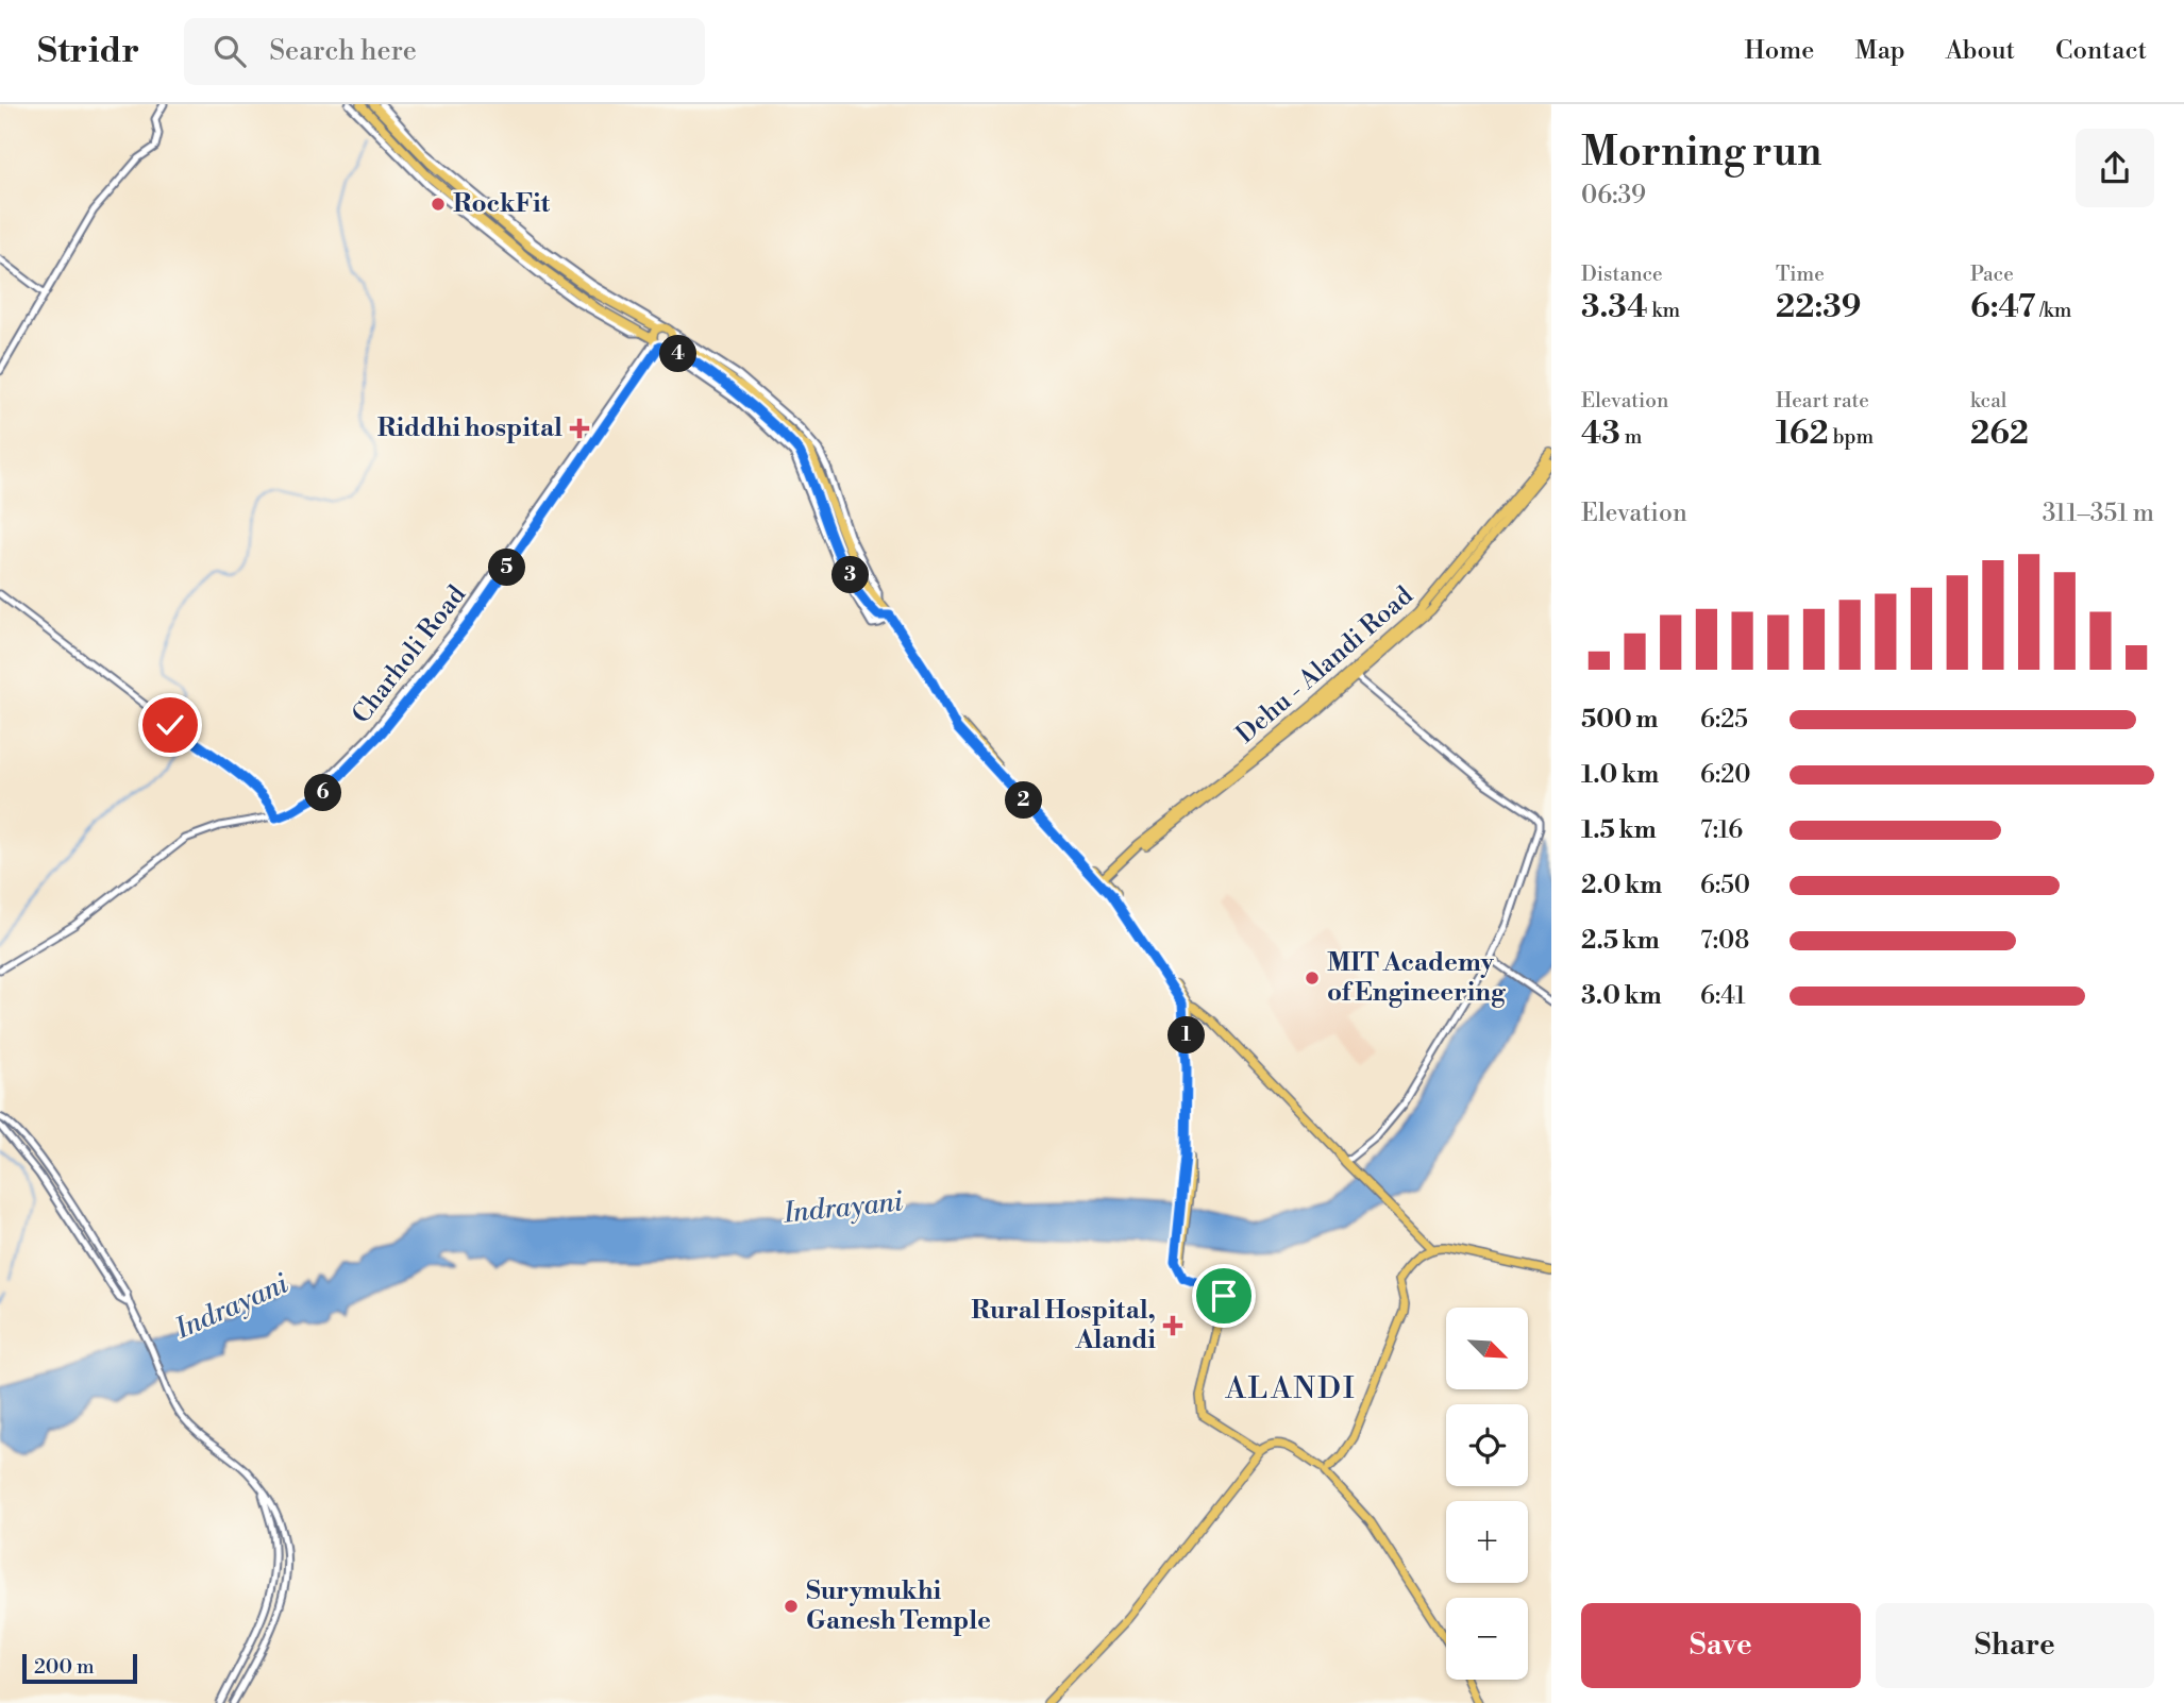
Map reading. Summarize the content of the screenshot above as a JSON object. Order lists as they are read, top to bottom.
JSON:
{
  "streets": {
    "main road": ["Dehu - Alandi Road"],
    "street": ["Charholi Road"]
  },
  "districts": ["ALANDI"],
  "water": ["Indrayani"],
  "places": {
    "other": ["RockFit", "MIT Academy of Engineering", "Surymukhi Ganesh Temple"],
    "health": ["Riddhi hospital", "Rural Hospital, Alandi"]
  },
  "scale_bar": "200 m",
  "north": "bottom right",
  "page": {
    "header": "Stridr",
    "search": "Search here",
    "nav": [
      "Home",
      "Map",
      "About",
      "Contact"
    ],
    "heading": ["Morning run", "06:39"],
    "stats": [
      ["Distance", "3.34 km"],
      ["Time", "22:39"],
      ["Pace", "6:47 /km"],
      ["Elevation", "43 m"],
      ["Heart rate", "162 bpm"],
      ["kcal", "262"]
    ],
    "pins": [
      "4",
      "5",
      "3",
      "6",
      "2",
      "1"
    ],
    "chart": ["Elevation", "311–351 m"],
    "list": [
      {
        "name": "500 m",
        "note": "6:25"
      },
      {
        "name": "1.0 km",
        "note": "6:20"
      },
      {
        "name": "1.5 km",
        "note": "7:16"
      },
      {
        "name": "2.0 km",
        "note": "6:50"
      },
      {
        "name": "2.5 km",
        "note": "7:08"
      },
      {
        "name": "3.0 km",
        "note": "6:41"
      }
    ],
    "map_buttons": ["+", "−"],
    "buttons": ["Save", "Share"],
    "scale": "200 m"
  }
}
